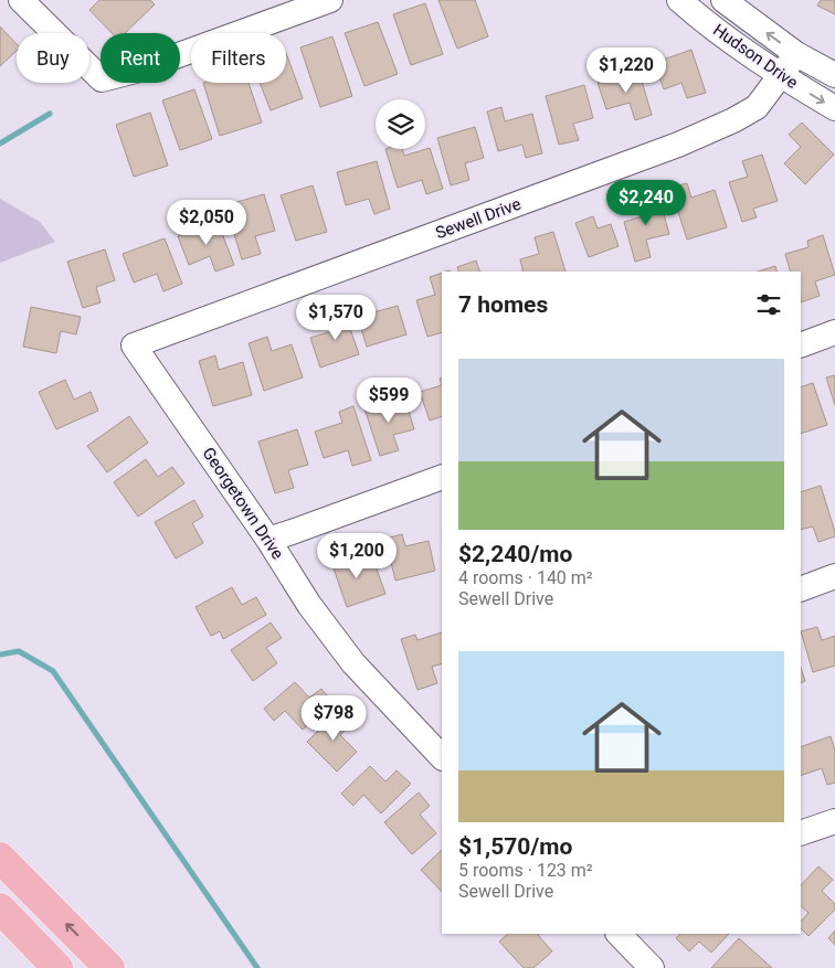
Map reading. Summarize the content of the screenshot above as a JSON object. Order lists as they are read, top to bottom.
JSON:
{
  "streets": {
    "street": ["Hudson Drive", "Sewell Drive", "Georgetown Drive"]
  },
  "crossings": [
    ["Hudson Drive", "Sewell Drive"],
    ["Sewell Drive", "Georgetown Drive"]
  ],
  "page": {
    "chip": ["Buy", "Rent", "Filters"],
    "price": [
      "$1,220",
      "$2,240",
      "$2,050",
      "$1,570",
      "$599",
      "$1,200",
      "$798"
    ],
    "heading": "7 homes",
    "list": [
      {
        "name": "$2,240/mo",
        "note": "4 rooms · 140 m² · Sewell Drive"
      },
      {
        "name": "$1,570/mo",
        "note": "5 rooms · 123 m² · Sewell Drive"
      }
    ]
  }
}
